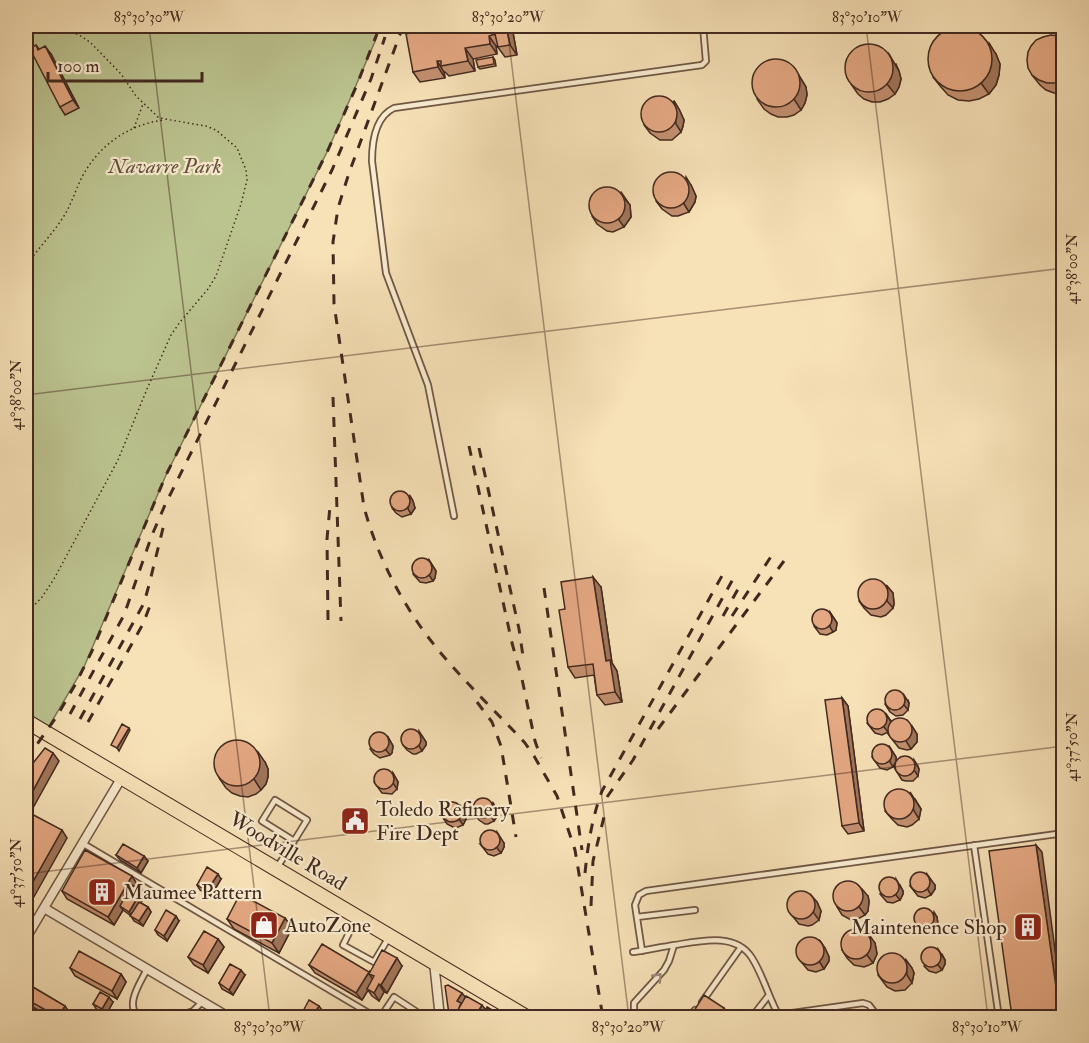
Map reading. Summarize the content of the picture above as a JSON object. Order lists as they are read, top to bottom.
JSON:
{
  "streets": {
    "main road": ["Woodville Road"]
  },
  "parks": ["Navarre Park"],
  "places": {
    "public building": ["Toledo Refinery Fire Dept"],
    "building": ["Maumee Pattern", "Maintenence Shop"],
    "shop": ["AutoZone"]
  },
  "scale_bar": "100 m",
  "coordinates": [
    "83°30'30\"W",
    "83°30'20\"W",
    "83°30'10\"W",
    "41°38'00\"N",
    "41°37'50\"N"
  ]
}
